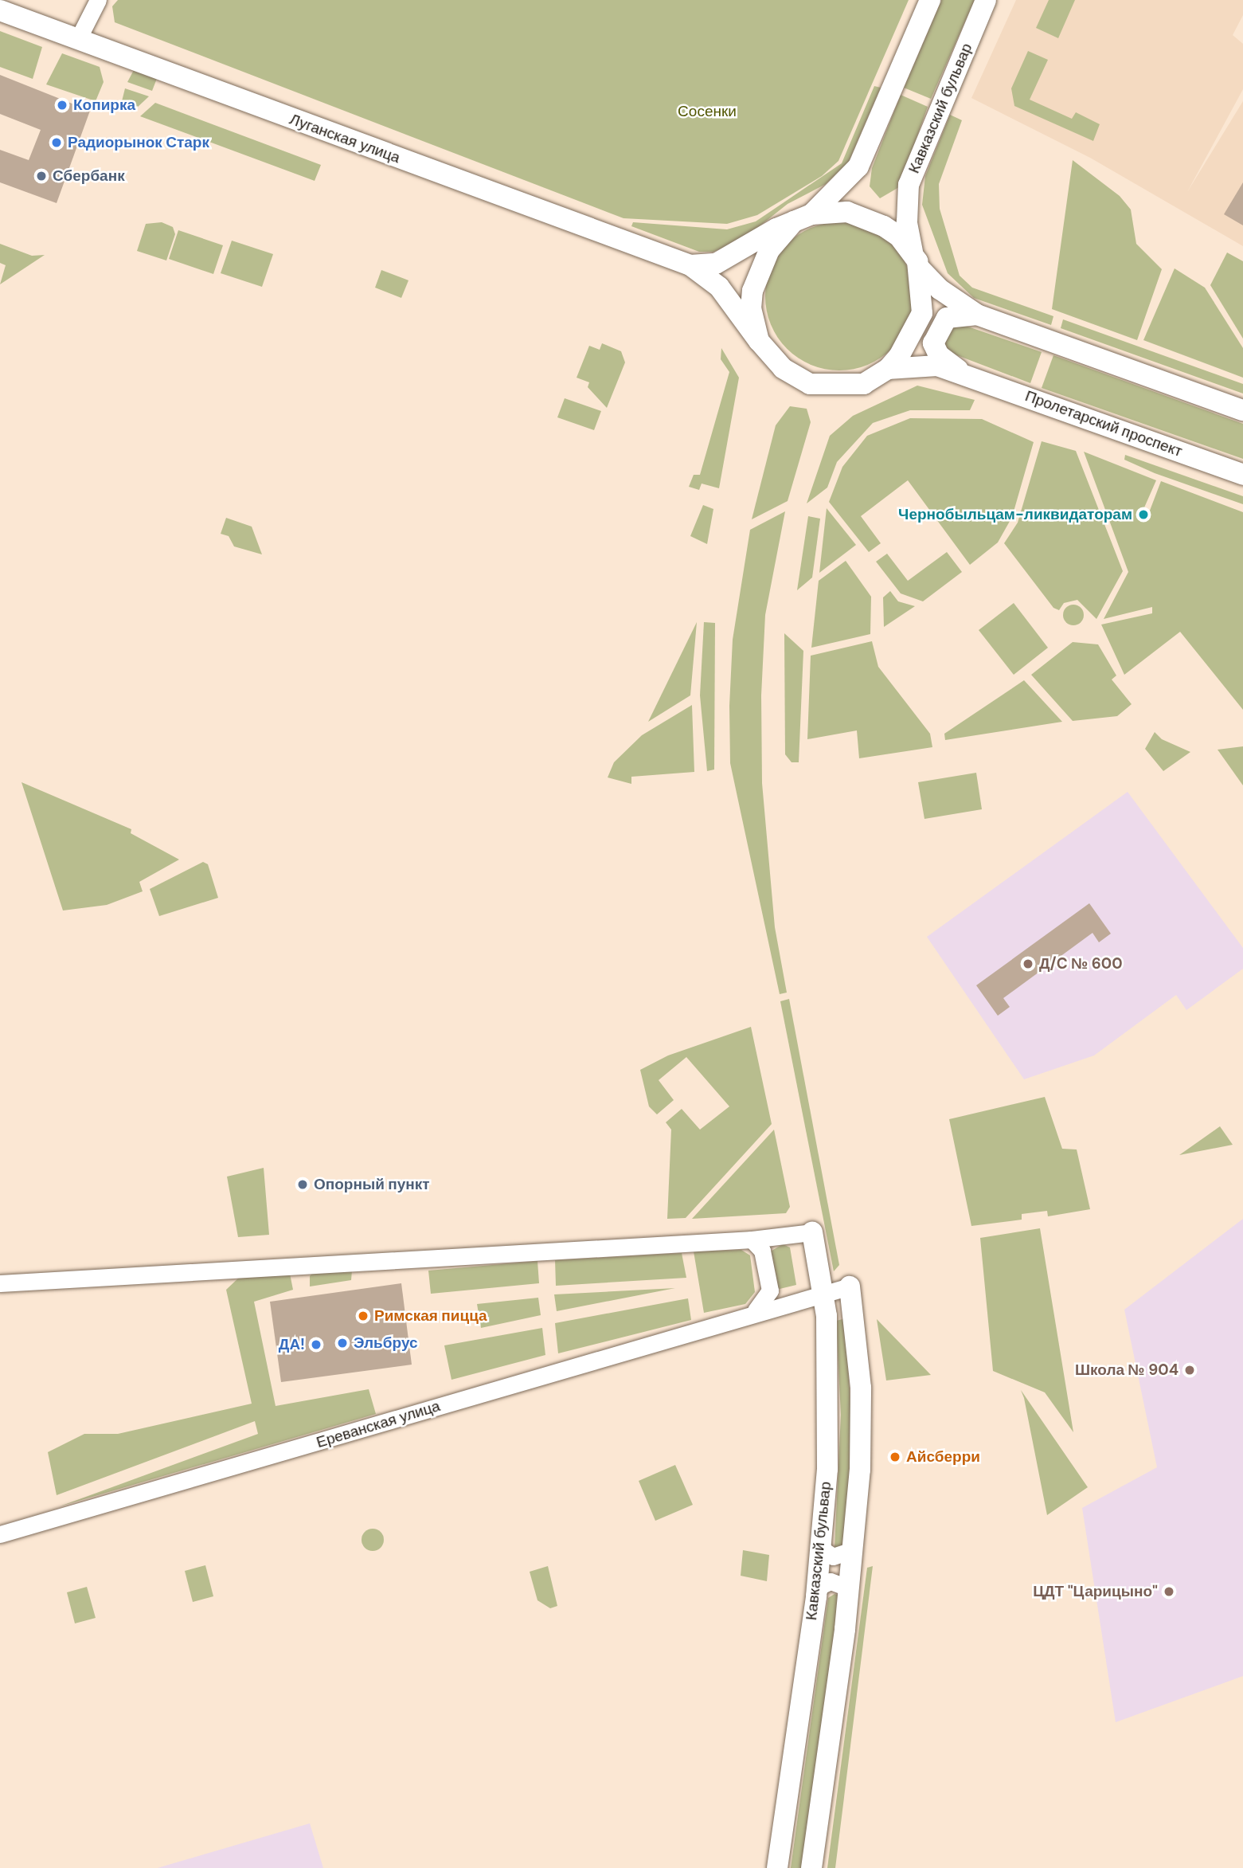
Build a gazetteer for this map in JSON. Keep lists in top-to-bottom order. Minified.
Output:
{"streets":{"main road":["Кавказский бульвар","Луганская улица","Пролетарский проспект"],"street":["Ереванская улица"]},"crossings":[["Кавказский бульвар","Луганская улица"],["Кавказский бульвар","Пролетарский проспект"],["Кавказский бульвар","Ереванская улица"],["Луганская улица","Пролетарский проспект"]],"parks":["Сосенки"],"places":["Копирка","Радиорынок Старк","Сбербанк","Чернобыльцам-ликвидаторам","Д/C № 600","Опорный пункт","Римская пицца","Эльбрус","ДА!","Школа № 904","Айсберри","ЦДТ \"Царицыно\""]}
